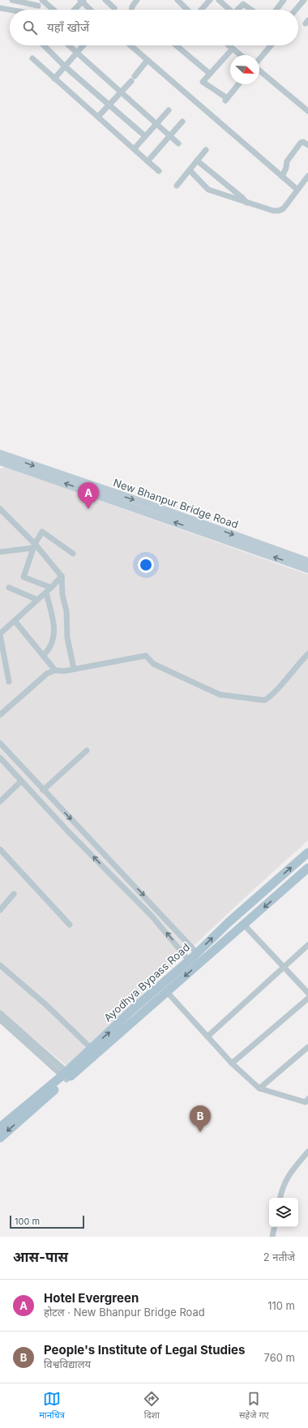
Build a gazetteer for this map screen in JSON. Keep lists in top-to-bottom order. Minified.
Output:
{"streets":{"main road":["Ayodhya Bypass Road"],"street":["New Bhanpur Bridge Road"]},"scale_bar":"100 m","north":"bottom right","page":{"search":"यहाँ खोजें","pins":["A","B"],"scale":"100 m","heading":["आस-पास","2 नतीजे"],"list":[{"mark":"A","name":"Hotel Evergreen","note":"होटल · New Bhanpur Bridge Road","value":"110 m"},{"mark":"B","name":"People's Institute of Legal Studies","note":"विश्वविद्यालय","value":"760 m"}],"nav":["मानचित्र","दिशा","सहेजे गए"]}}
